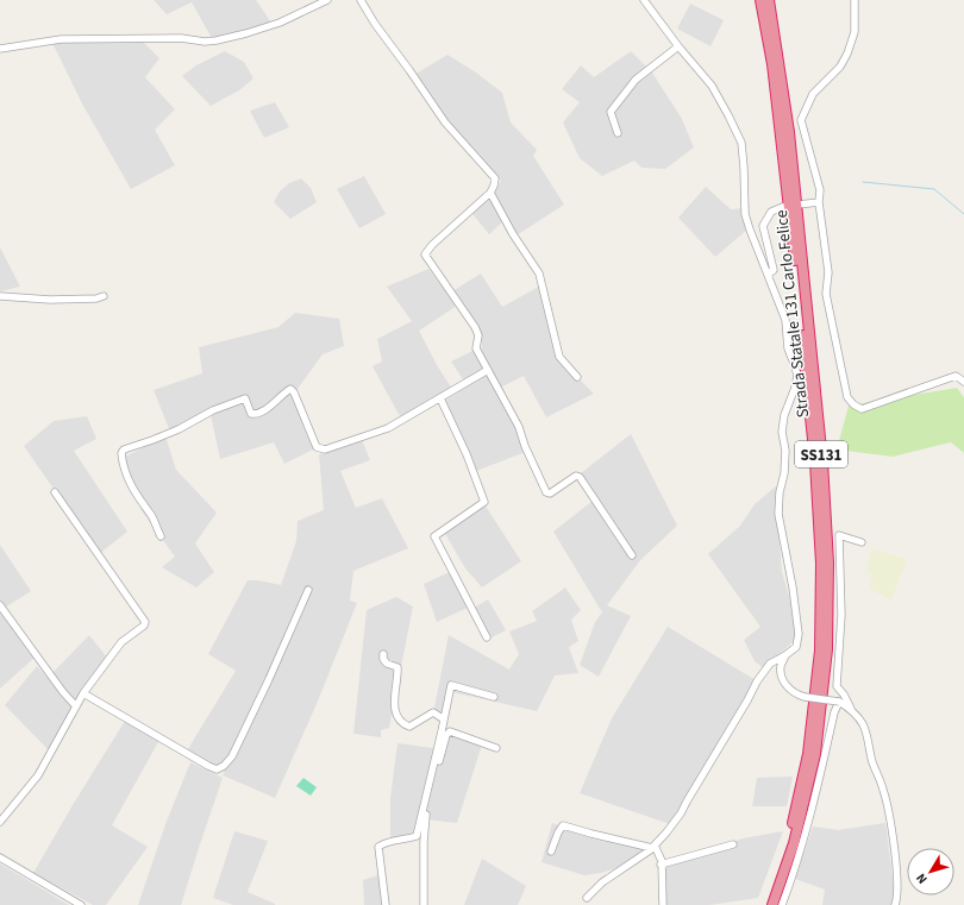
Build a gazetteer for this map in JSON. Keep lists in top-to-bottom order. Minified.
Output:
{"streets":{"highway":["Strada Statale 131 Carlo Felice","SS131"]},"north":"bottom left"}
